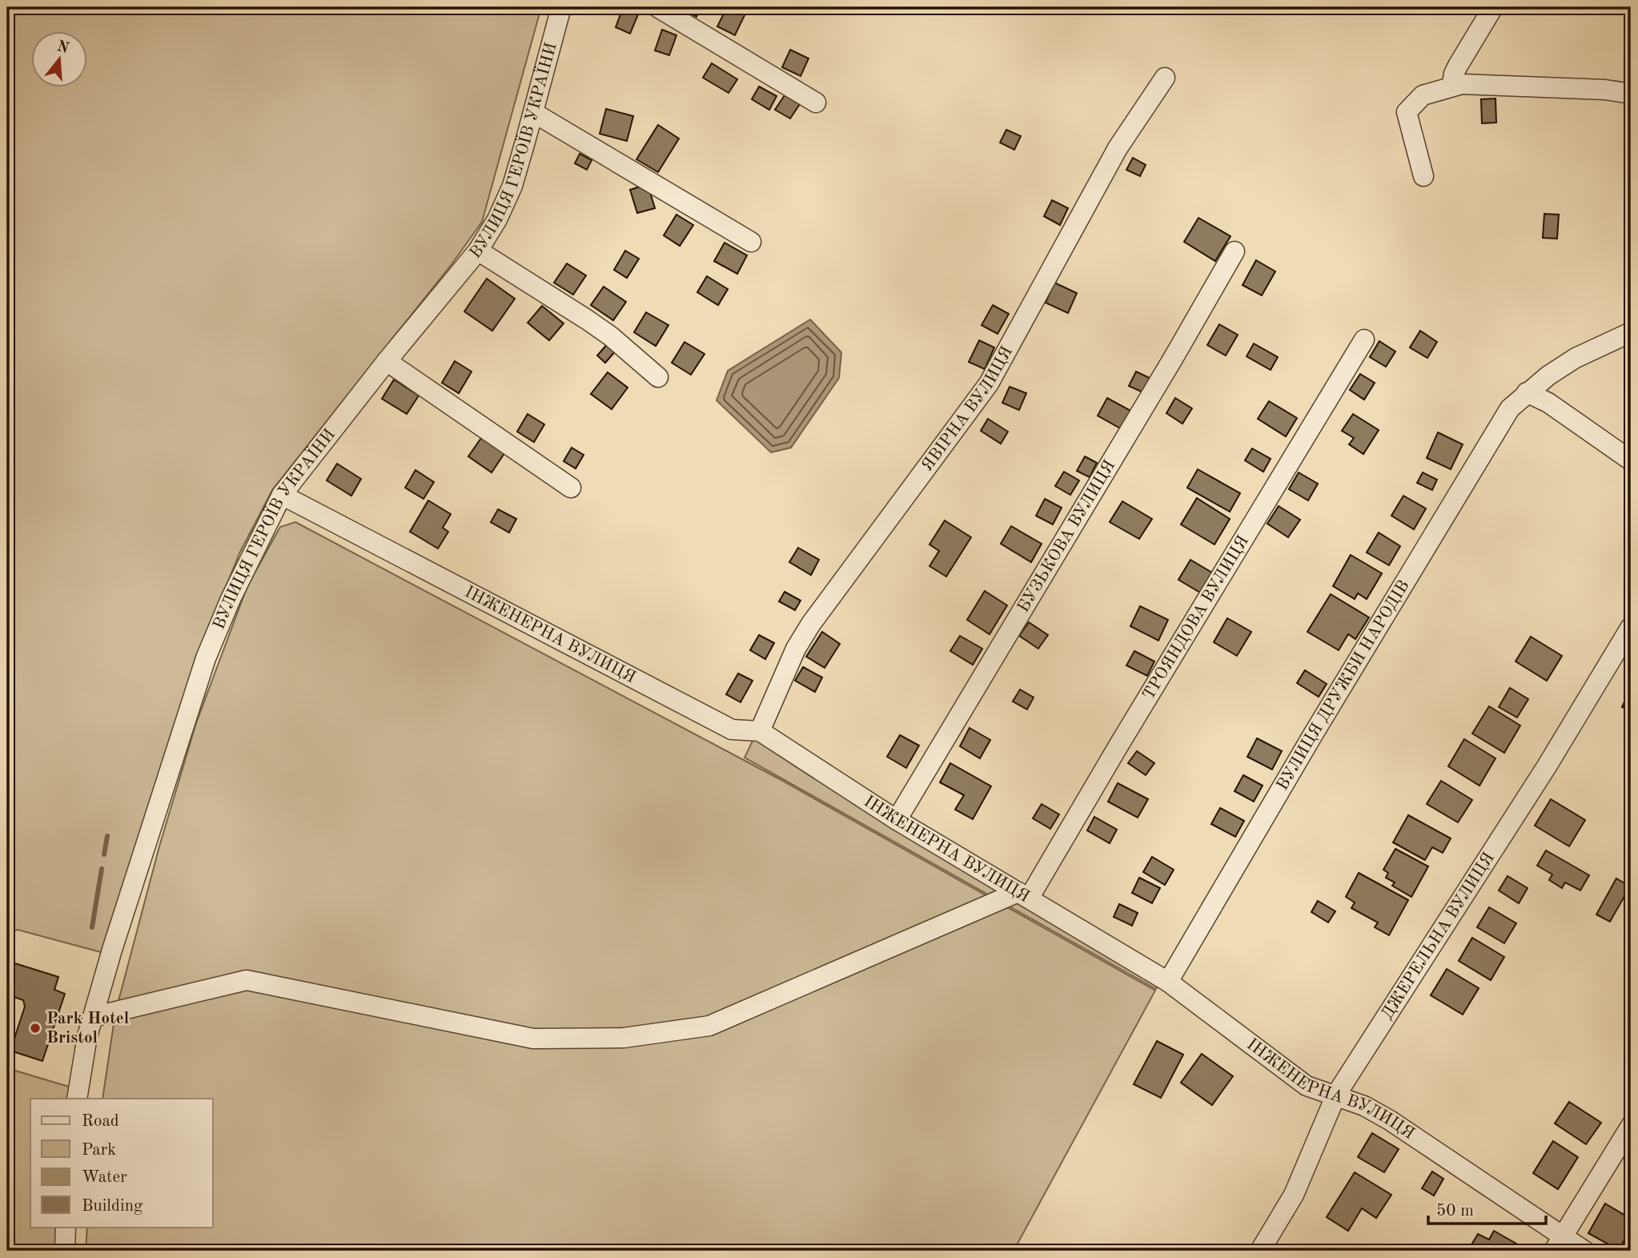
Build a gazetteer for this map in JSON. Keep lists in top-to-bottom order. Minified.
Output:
{"streets":{"street":["ВУЛИЦЯ ГЕРОЇВ УКРАЇНИ","ЯВІРНА ВУЛИЦЯ","БУЗЬКОВА ВУЛИЦЯ","ТРОЯНДОВА ВУЛИЦЯ","ІНЖЕНЕРНА ВУЛИЦЯ","ВУЛИЦЯ ДРУЖБИ НАРОДІВ","ДЖЕРЕЛЬНА ВУЛИЦЯ"]},"crossings":[["ВУЛИЦЯ ГЕРОЇВ УКРАЇНИ","ІНЖЕНЕРНА ВУЛИЦЯ"],["ЯВІРНА ВУЛИЦЯ","ІНЖЕНЕРНА ВУЛИЦЯ"],["БУЗЬКОВА ВУЛИЦЯ","ІНЖЕНЕРНА ВУЛИЦЯ"],["ТРОЯНДОВА ВУЛИЦЯ","ІНЖЕНЕРНА ВУЛИЦЯ"],["ІНЖЕНЕРНА ВУЛИЦЯ","ВУЛИЦЯ ДРУЖБИ НАРОДІВ"],["ІНЖЕНЕРНА ВУЛИЦЯ","ДЖЕРЕЛЬНА ВУЛИЦЯ"]],"places":["Park Hotel Bristol"],"legend":["Road","Park","Water","Building"],"scale_bar":"50 m","north":"top"}
